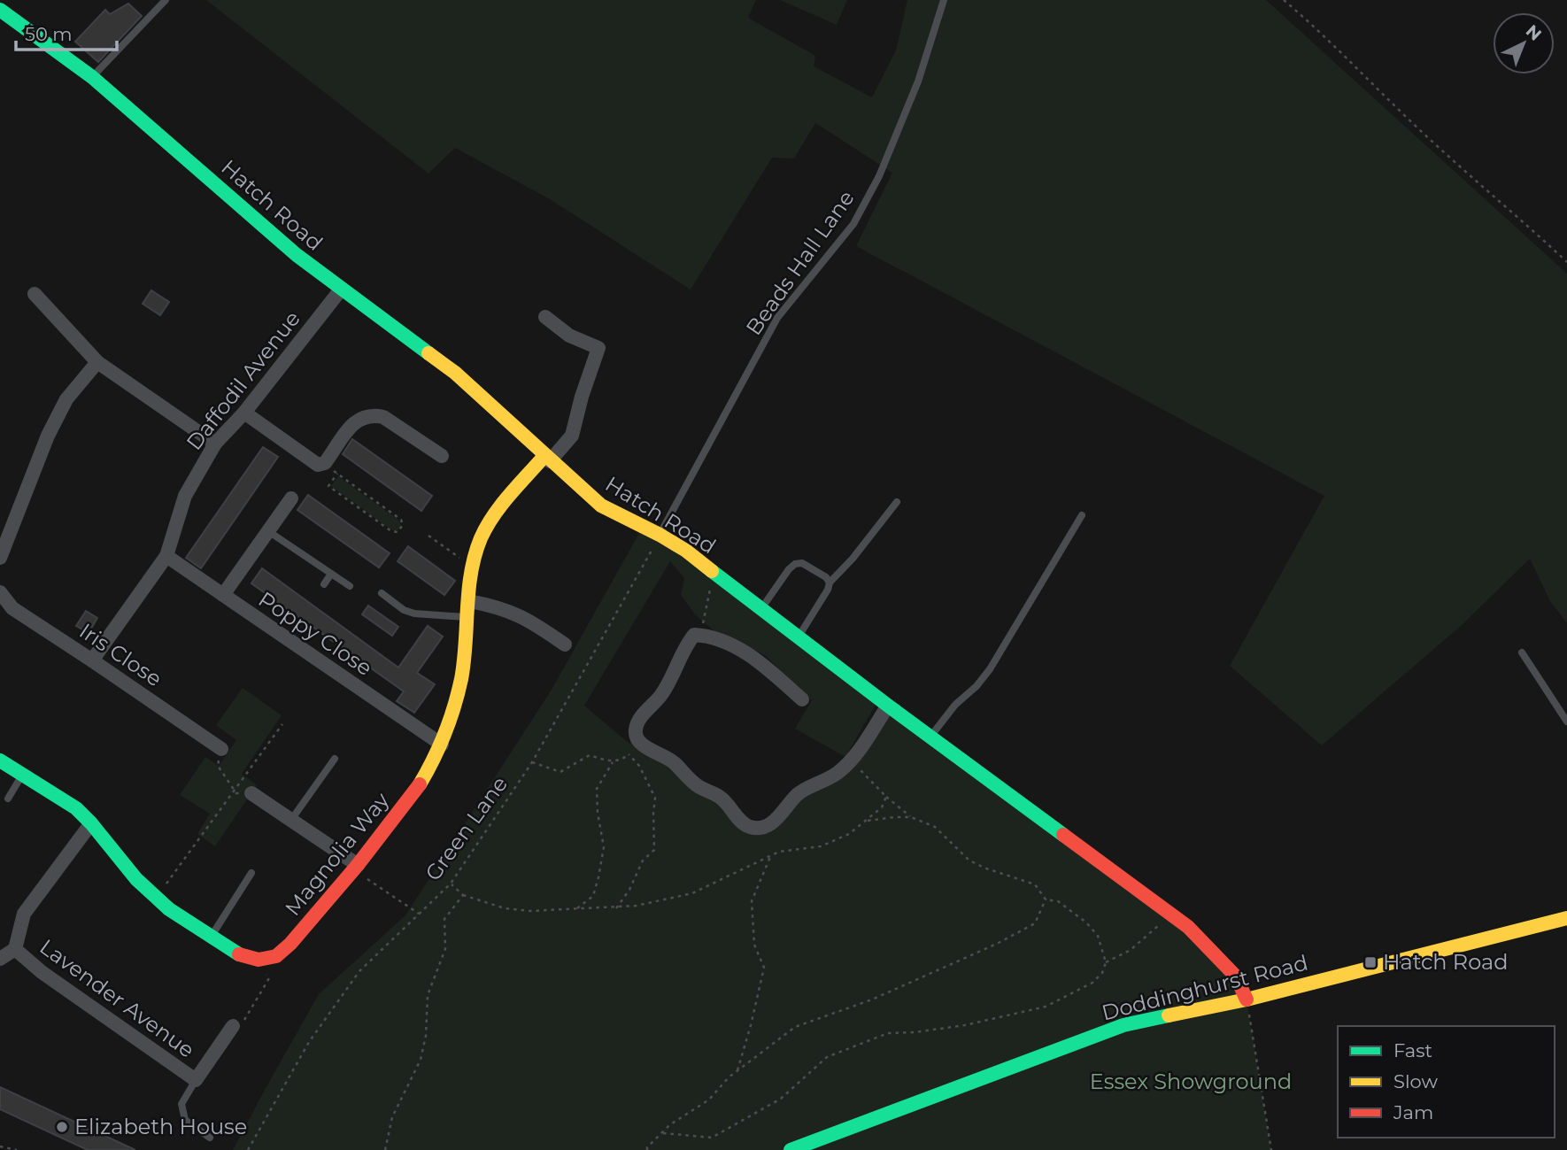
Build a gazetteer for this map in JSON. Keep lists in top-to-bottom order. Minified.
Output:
{"streets":{"street":["Hatch Road","Daffodil Avenue","Poppy Close","Iris Close","Magnolia Way","Doddinghurst Road","Lavender Avenue"],"lane":["Beads Hall Lane"],"path":["Green Lane"]},"crossings":[["Hatch Road","Beads Hall Lane"],["Hatch Road","Daffodil Avenue"],["Hatch Road","Green Lane"],["Hatch Road","Magnolia Way"],["Hatch Road","Doddinghurst Road"],["Beads Hall Lane","Green Lane"],["Daffodil Avenue","Poppy Close"],["Daffodil Avenue","Iris Close"],["Poppy Close","Magnolia Way"]],"parks":["Essex Showground"],"places":{"transit":["Hatch Road"],"other":["Elizabeth House"]},"legend":["Fast","Slow","Jam"],"scale_bar":"50 m","north":"top right"}
